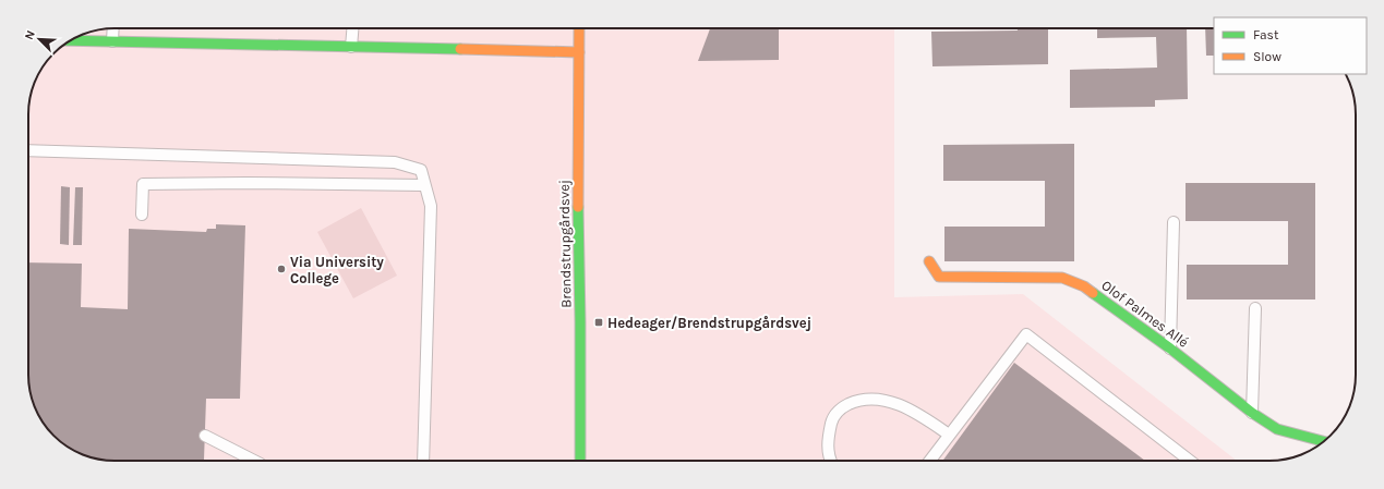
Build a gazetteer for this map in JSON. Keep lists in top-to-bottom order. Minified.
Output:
{"streets":{"street":["Brendstrupgårdsvej","Olof Palmes Allé"]},"places":{"other":["Via University College"],"transit":["Hedeager/Brendstrupgårdsvej"]},"legend":["Fast","Slow"],"north":"top left"}
